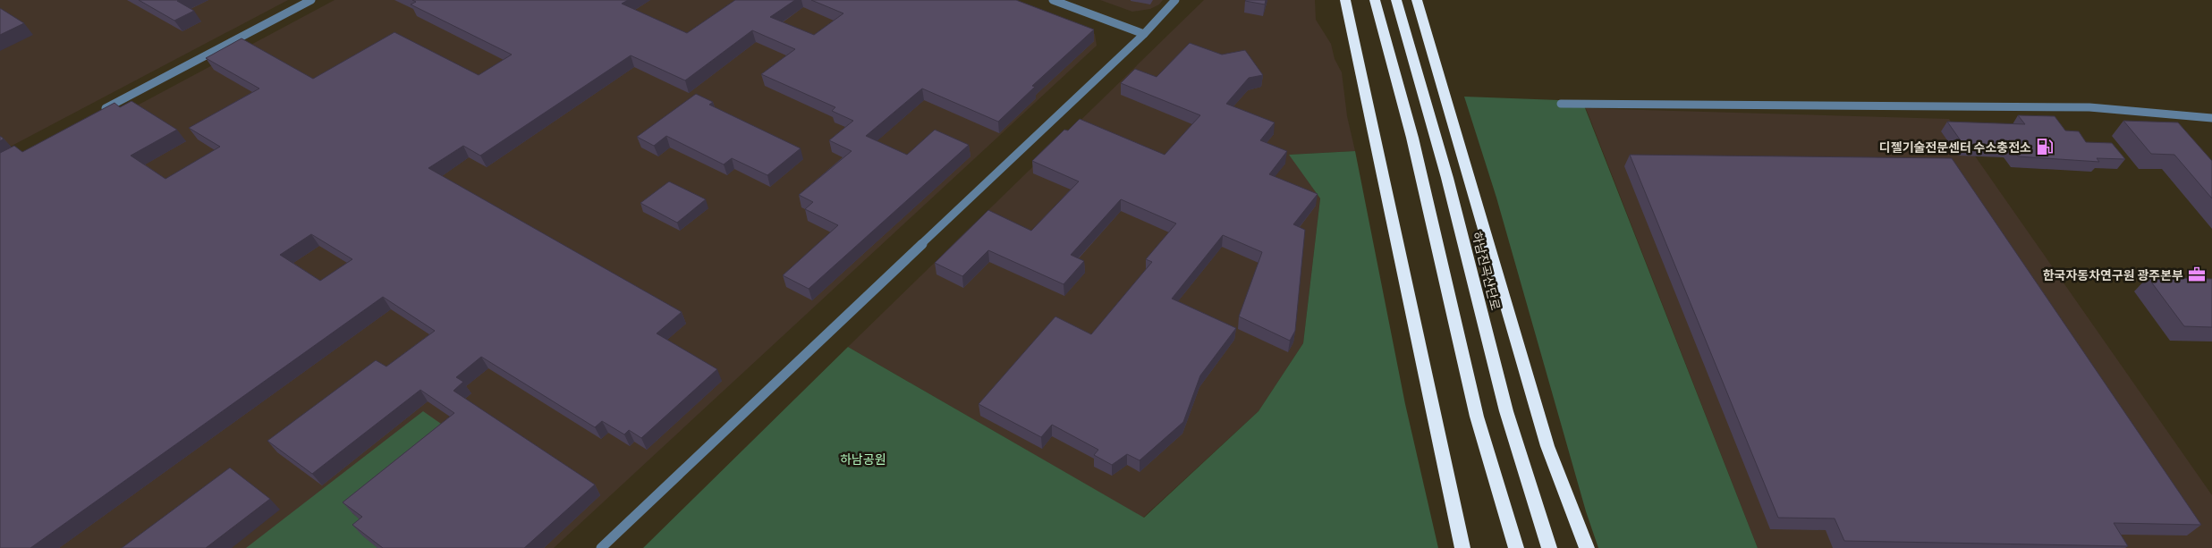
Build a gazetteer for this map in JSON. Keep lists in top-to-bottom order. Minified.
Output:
{"streets":{"highway":["하남진곡산단로"]},"parks":["하남공원"],"places":{"fuel station":["디젤기술전문센터 수소충전소"],"office":["한국자동차연구원 광주본부"]}}
